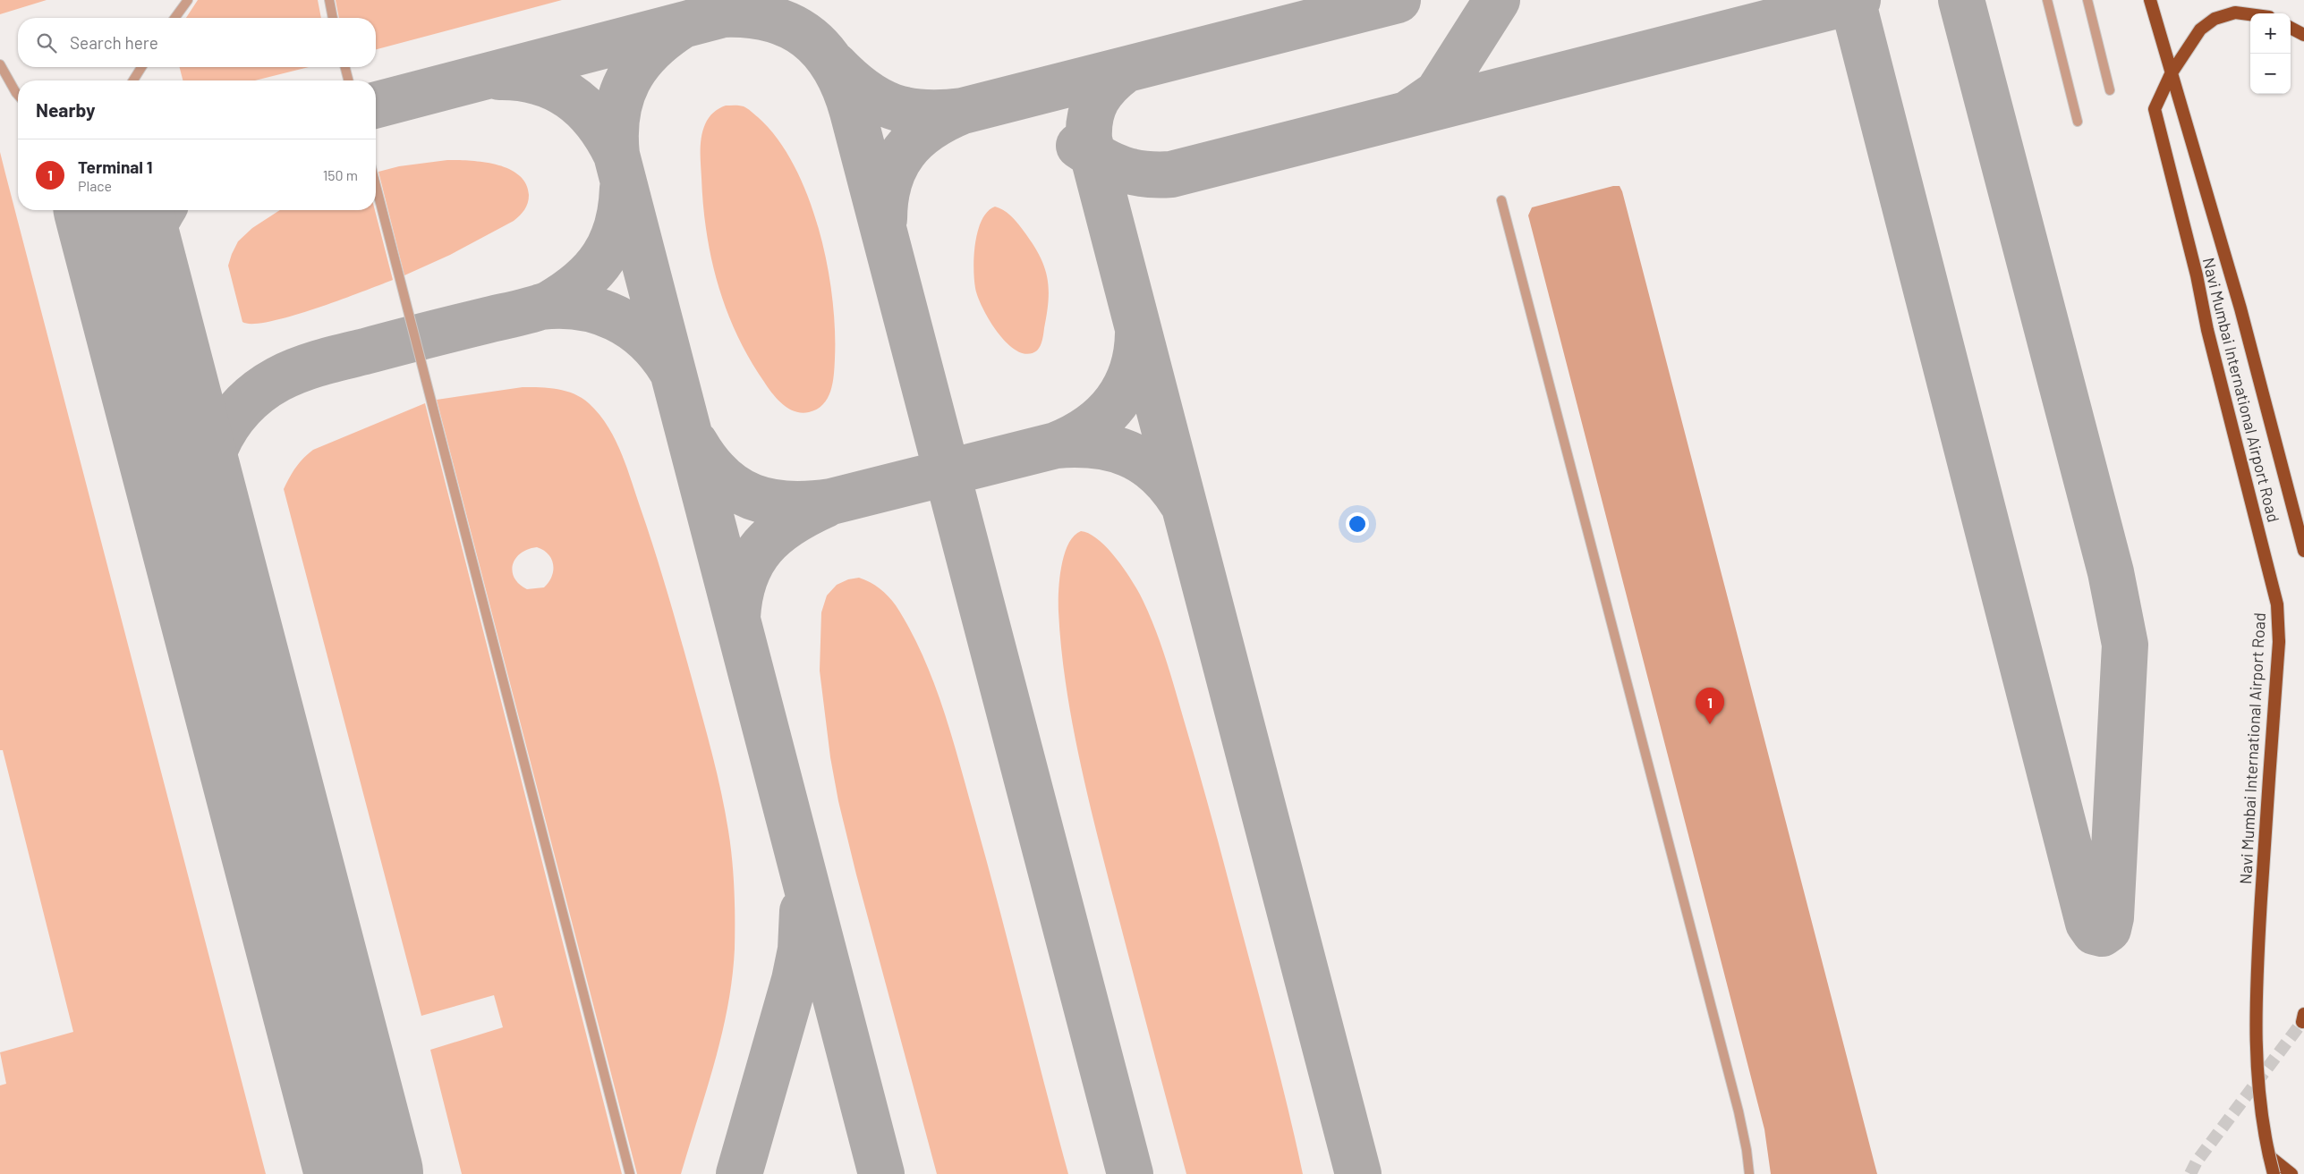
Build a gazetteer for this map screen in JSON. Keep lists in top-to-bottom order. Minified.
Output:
{"streets":{"highway":["Navi Mumbai International Airport Road"]},"page":{"map_buttons":["+","−"],"search":"Search here","heading":"Nearby","list":[{"mark":"1","name":"Terminal 1","note":"Place","value":"150 m"}],"pins":"1"}}
